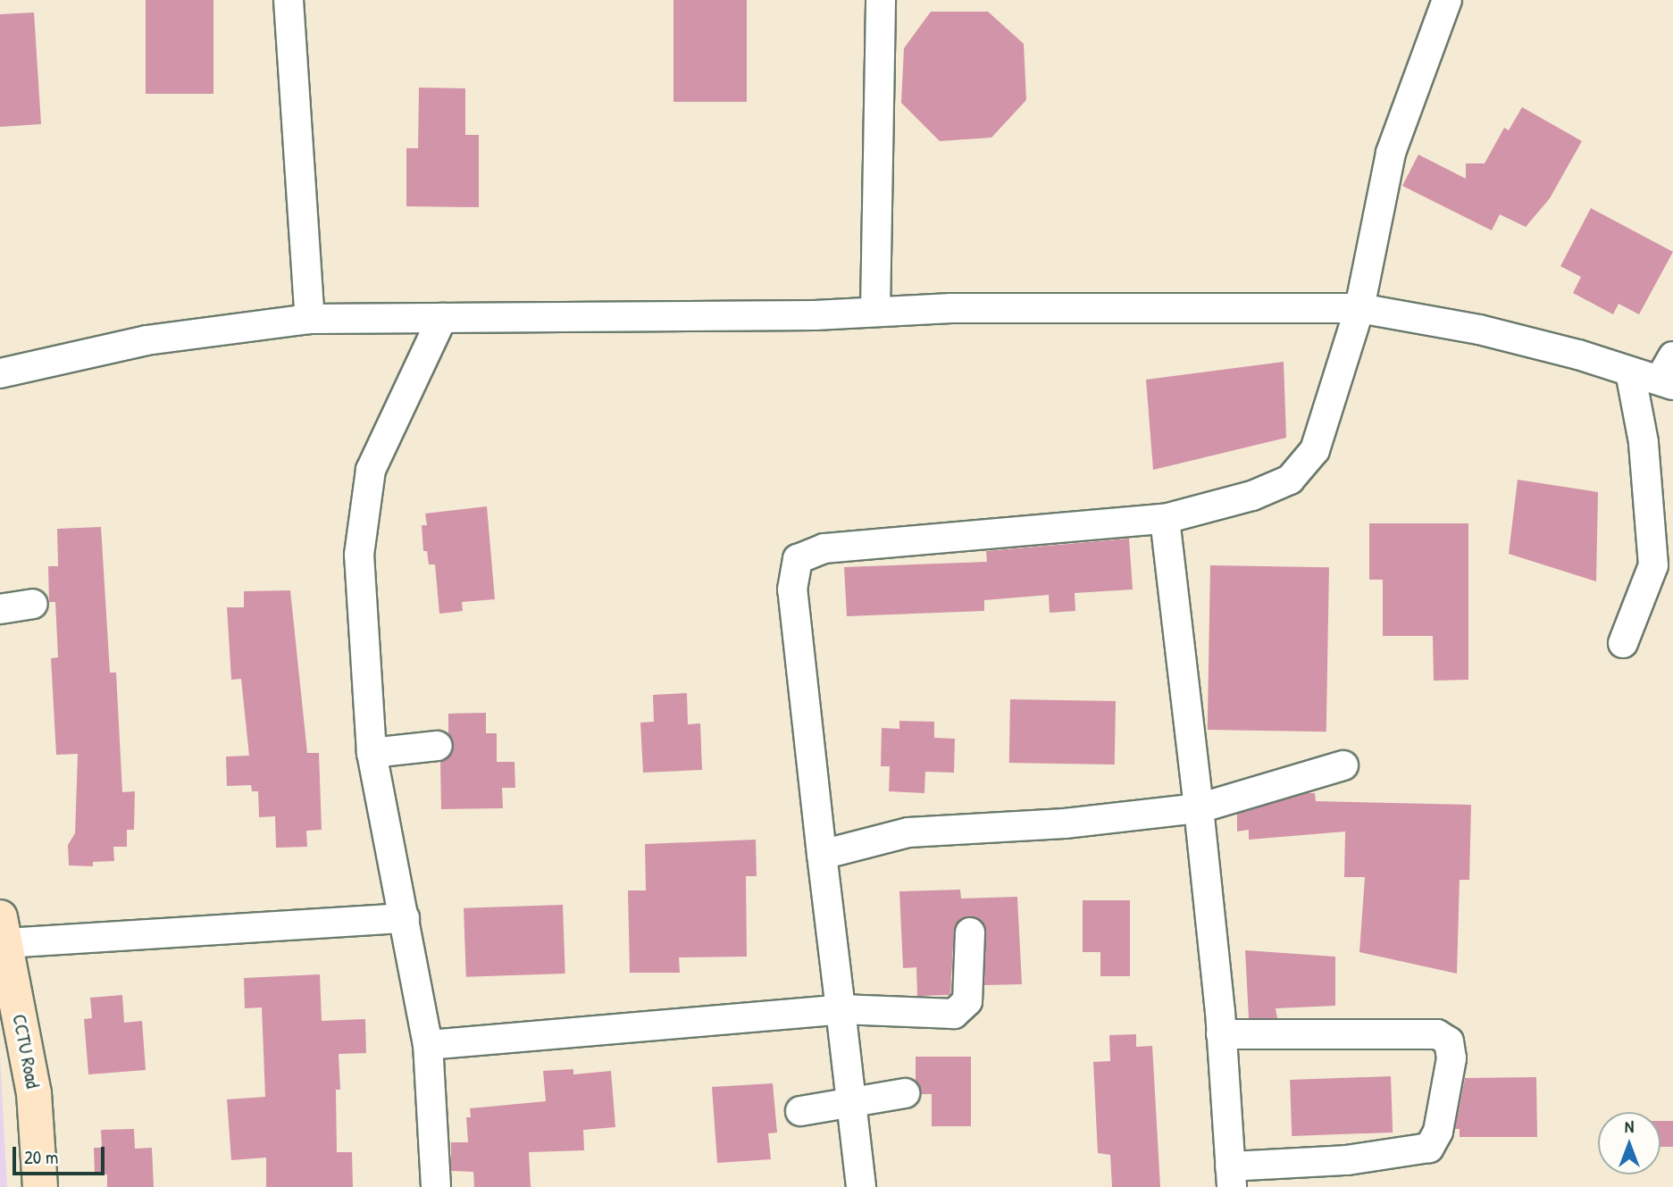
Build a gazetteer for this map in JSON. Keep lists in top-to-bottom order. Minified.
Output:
{"streets":{"street":["CCTU Road"]},"scale_bar":"20 m","north":"top"}
